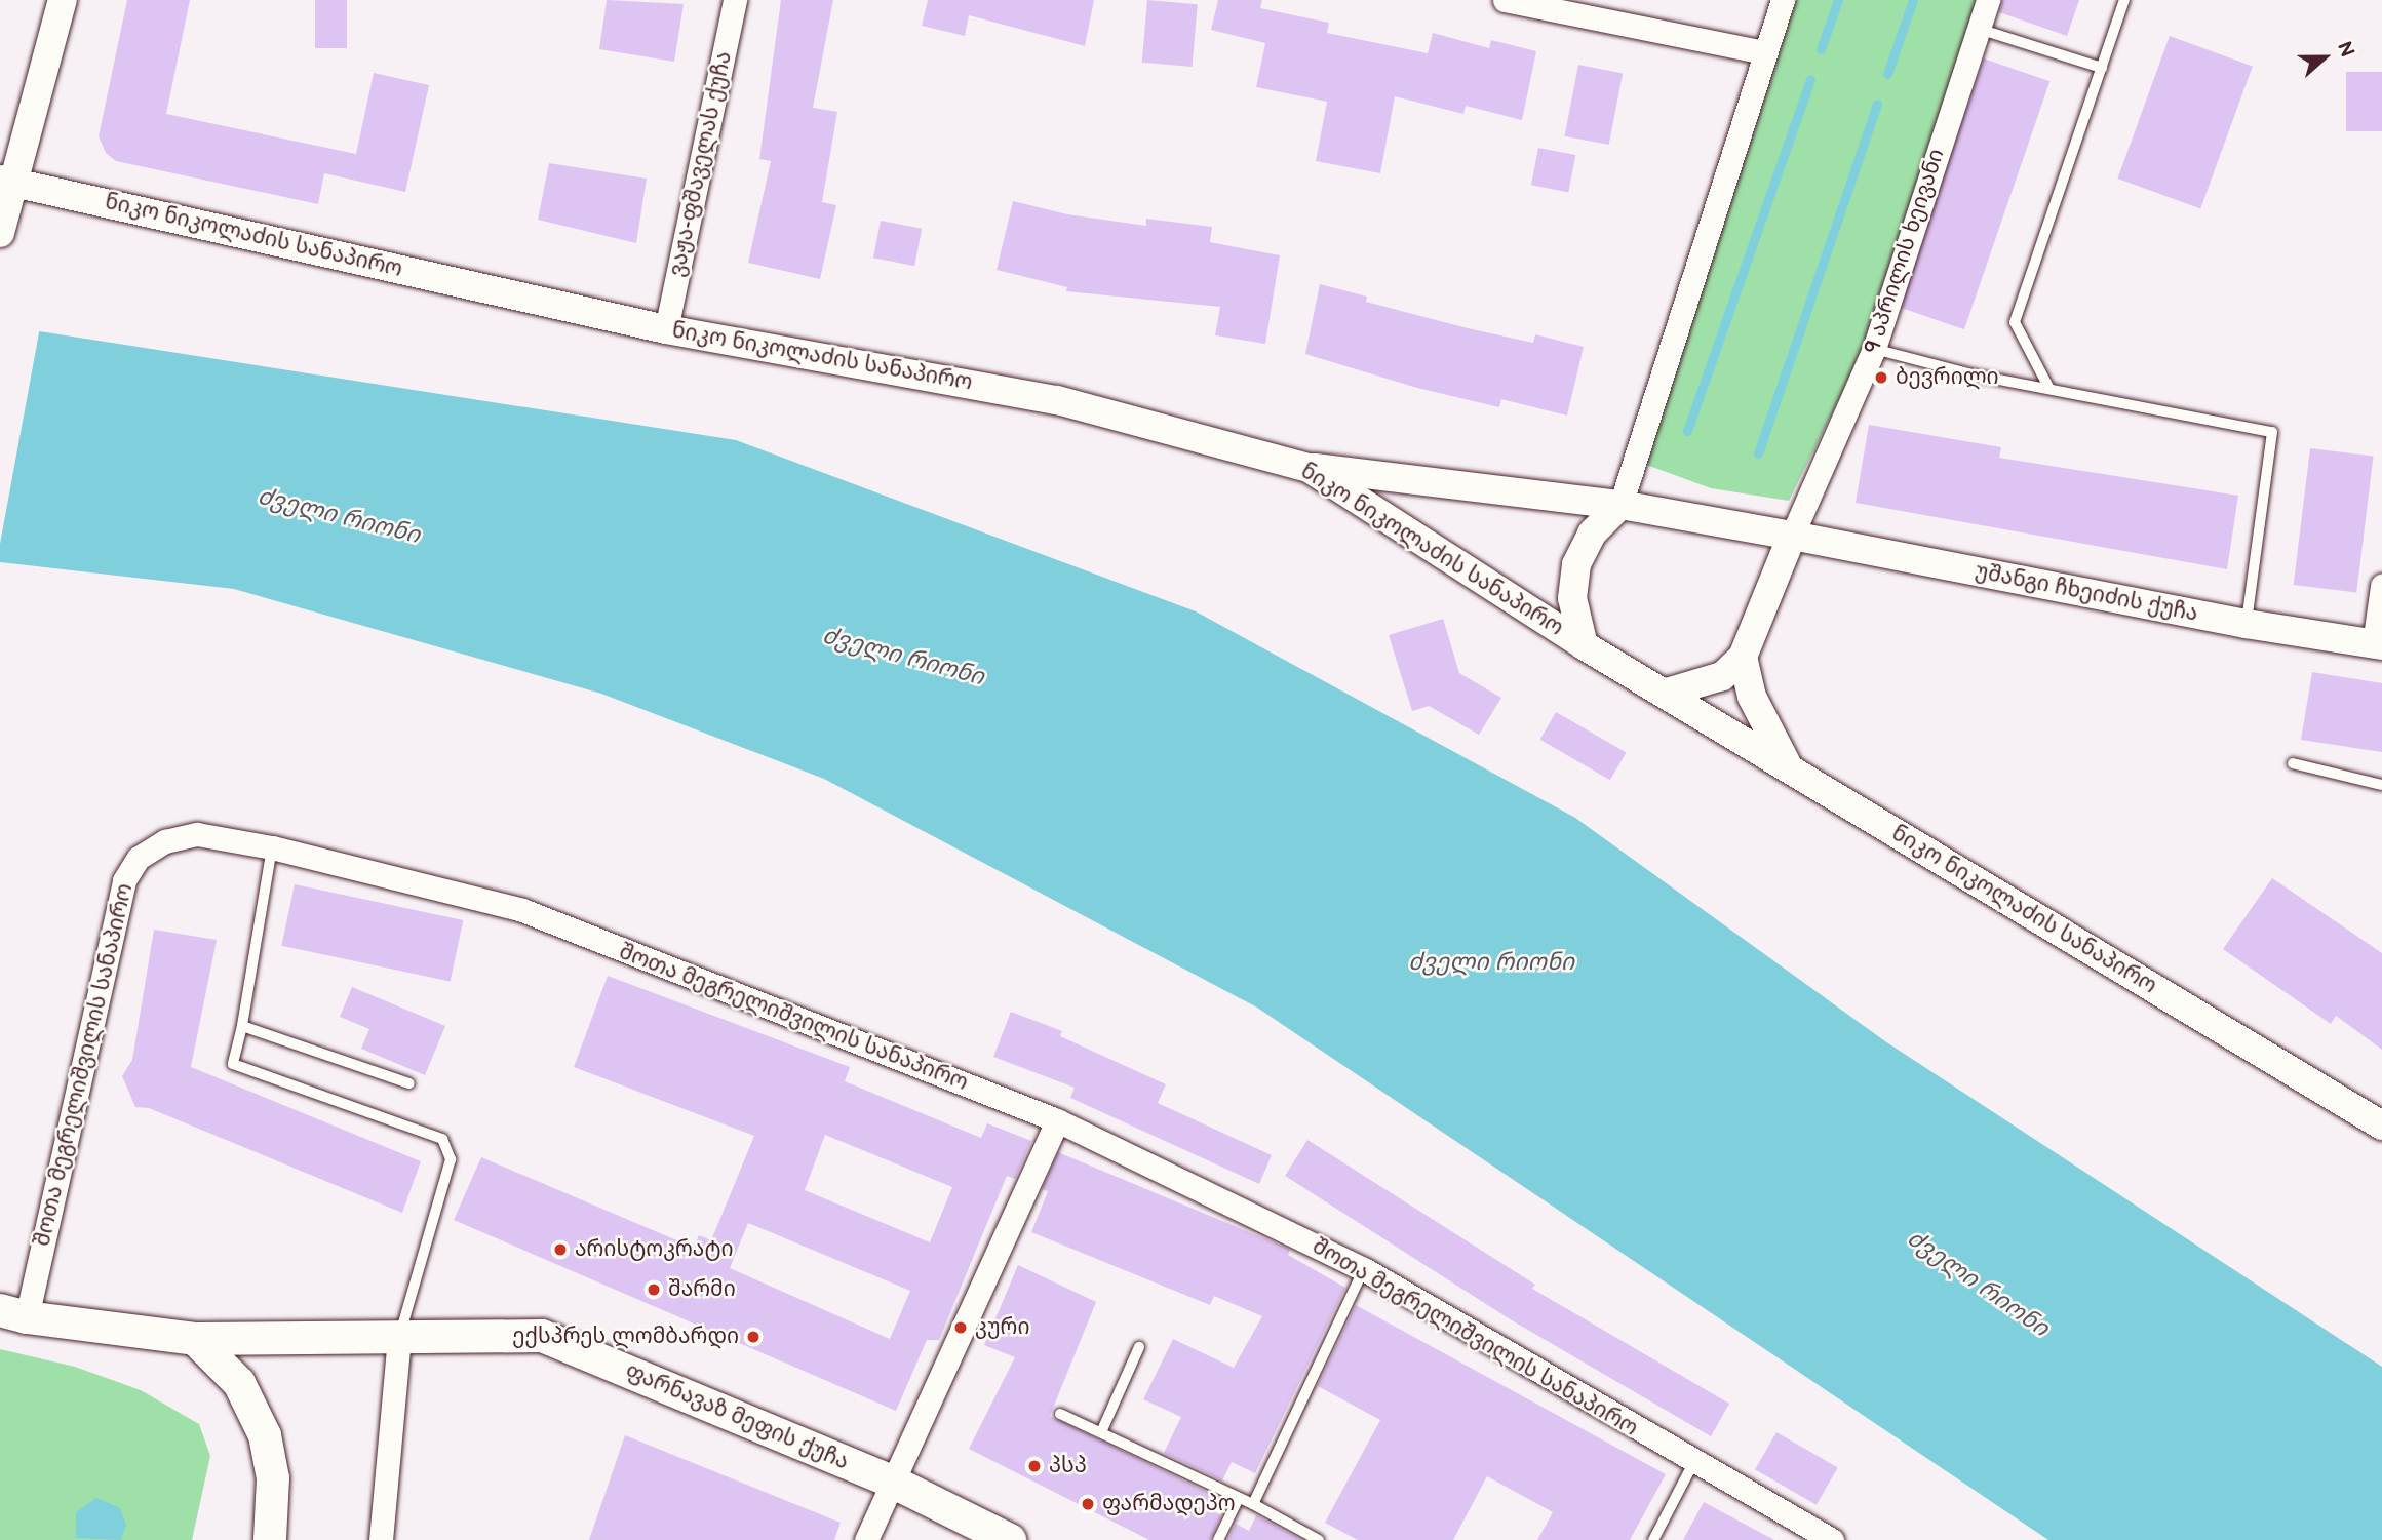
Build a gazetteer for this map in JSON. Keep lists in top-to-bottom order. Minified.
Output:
{"streets":{"main road":["ფარნავაზ მეფის ქუჩა"],"street":["ვაჟა-ფშაველას ქუჩა","ნიკო ნიკოლაძის სანაპირო","9 აპრილის ხეივანი","უშანგი ჩხეიძის ქუჩა","შოთა მეგრელიშვილის სანაპირო"]},"crossings":[["ვაჟა-ფშაველას ქუჩა","ნიკო ნიკოლაძის სანაპირო"],["ნიკო ნიკოლაძის სანაპირო","9 აპრილის ხეივანი"],["ნიკო ნიკოლაძის სანაპირო","უშანგი ჩხეიძის ქუჩა"],["9 აპრილის ხეივანი","უშანგი ჩხეიძის ქუჩა"],["შოთა მეგრელიშვილის სანაპირო","ფარნავაზ მეფის ქუჩა"]],"water":["ძველი რიონი"],"places":["ბევრილი","არისტოკრატი","შარმი","კური","ექსპრეს ლომბარდი","პსპ","ფარმადეპო"],"north":"right"}
